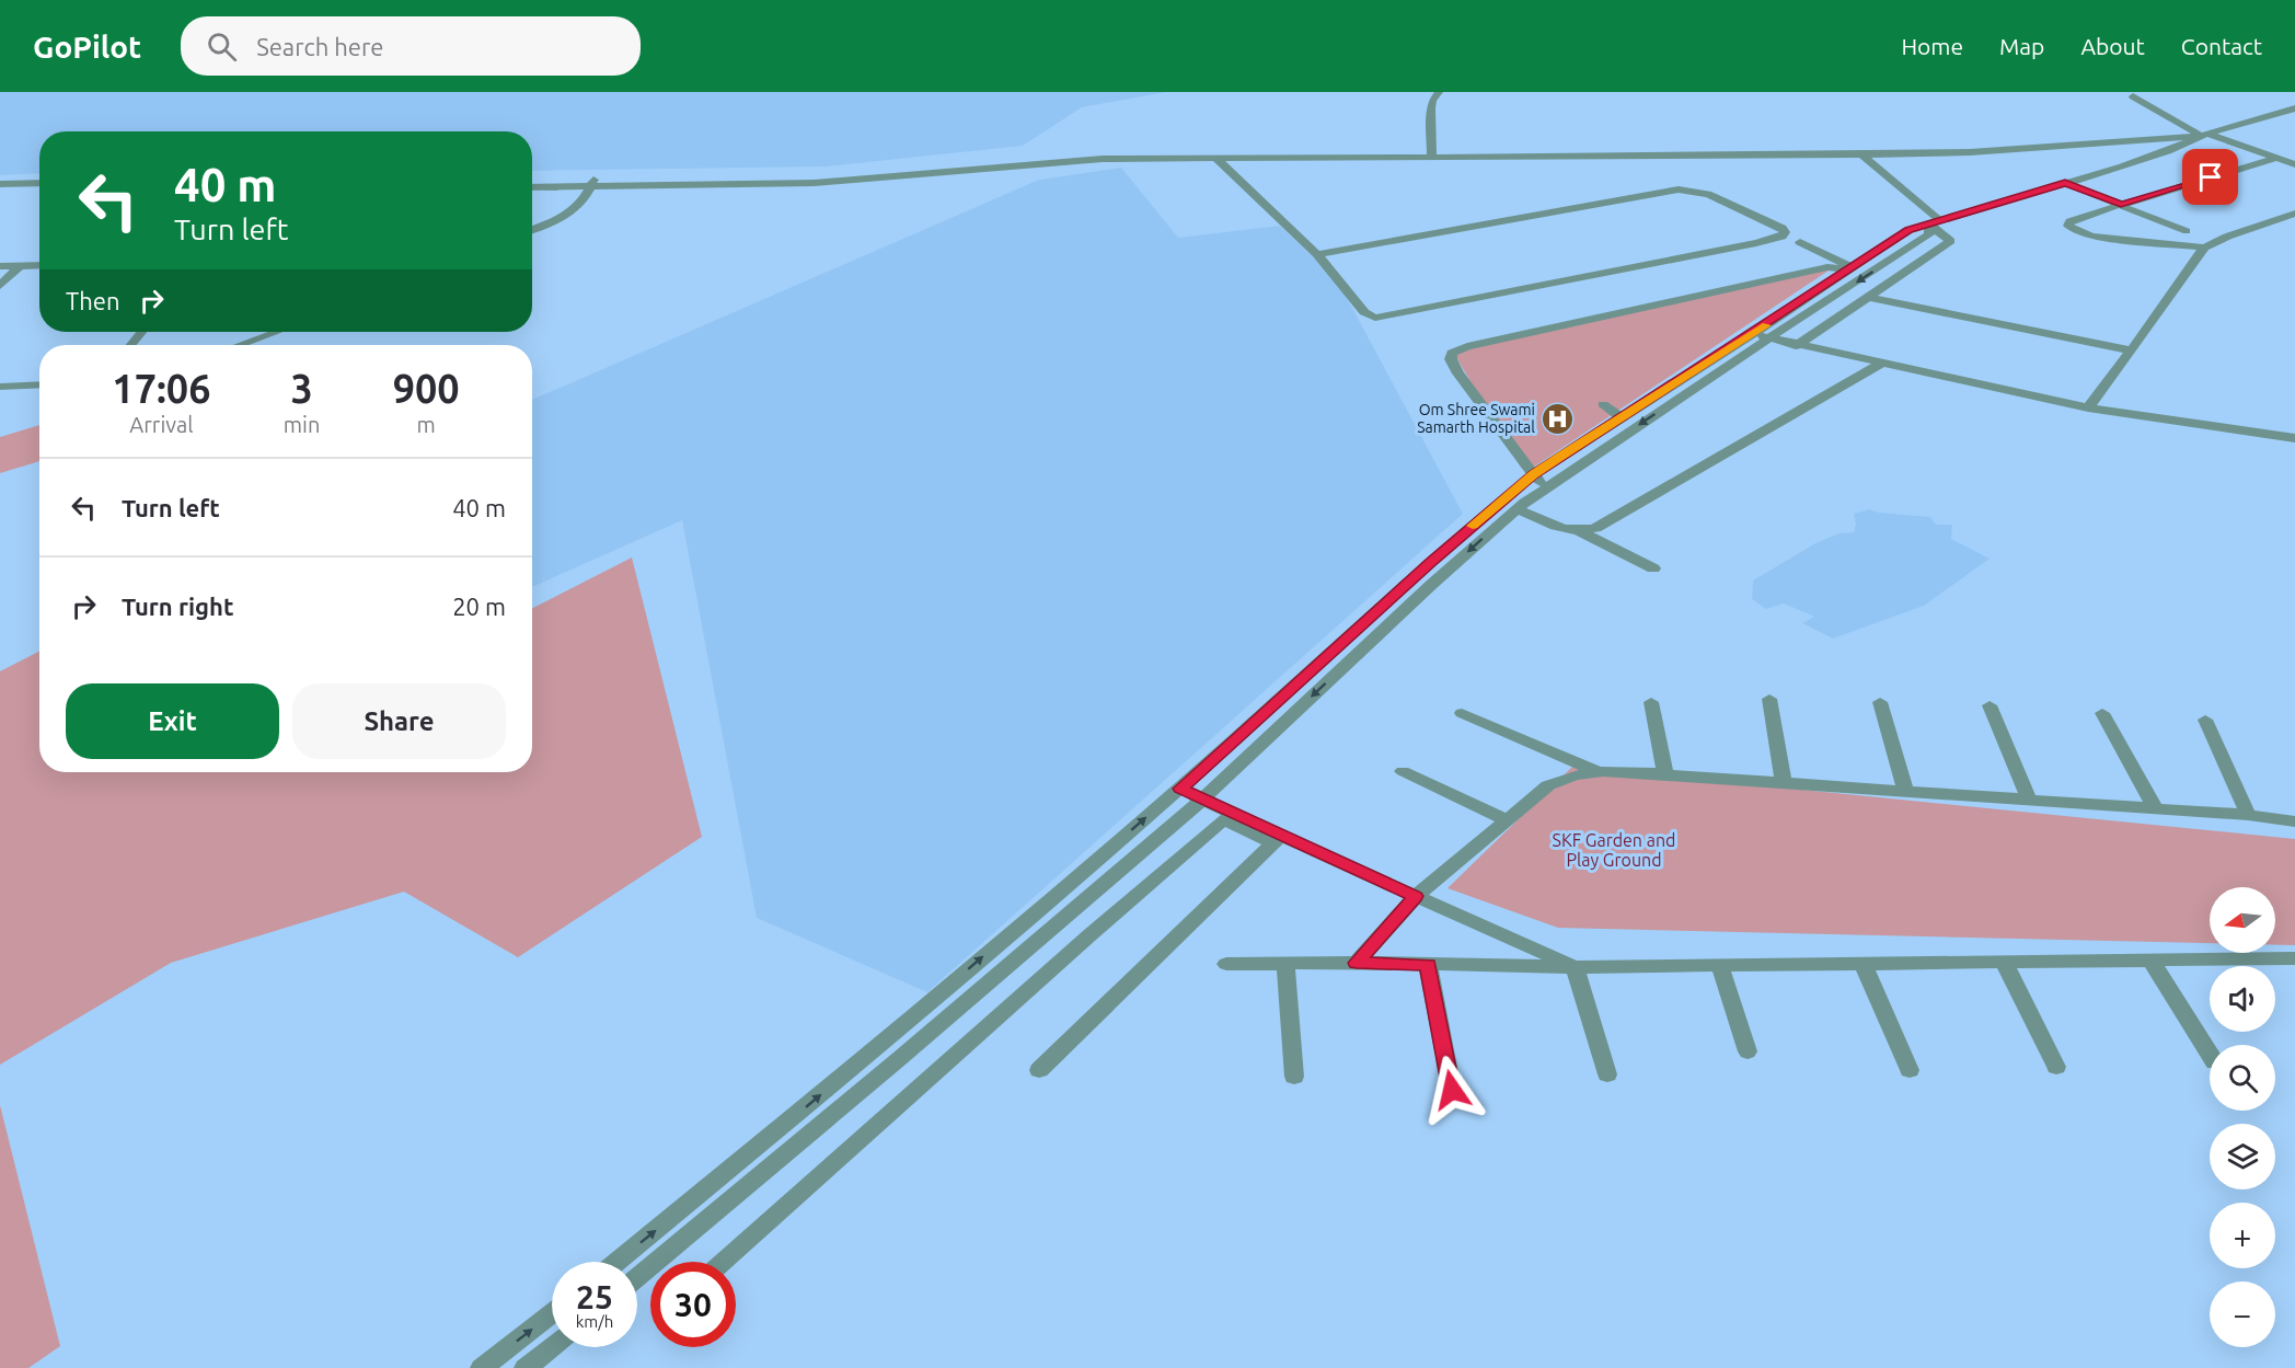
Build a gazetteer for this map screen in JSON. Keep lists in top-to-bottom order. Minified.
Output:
{"parks":["SKF Garden and Play Ground"],"places":{"hospital":["Om Shree Swami Samarth Hospital"]},"north":"left","page":{"header":"GoPilot","search":"Search here","nav":["Home","Map","About","Contact"],"turn":["40 m","Turn left"],"then":"Then","eta":["17:06","Arrival","3","min","900","m"],"list":[{"name":"Turn left","value":"40 m"},{"name":"Turn right","value":"20 m"}],"buttons":["Exit","Share"],"map_buttons":["+","−"],"speed":"25 km/h","limit":"30"}}
